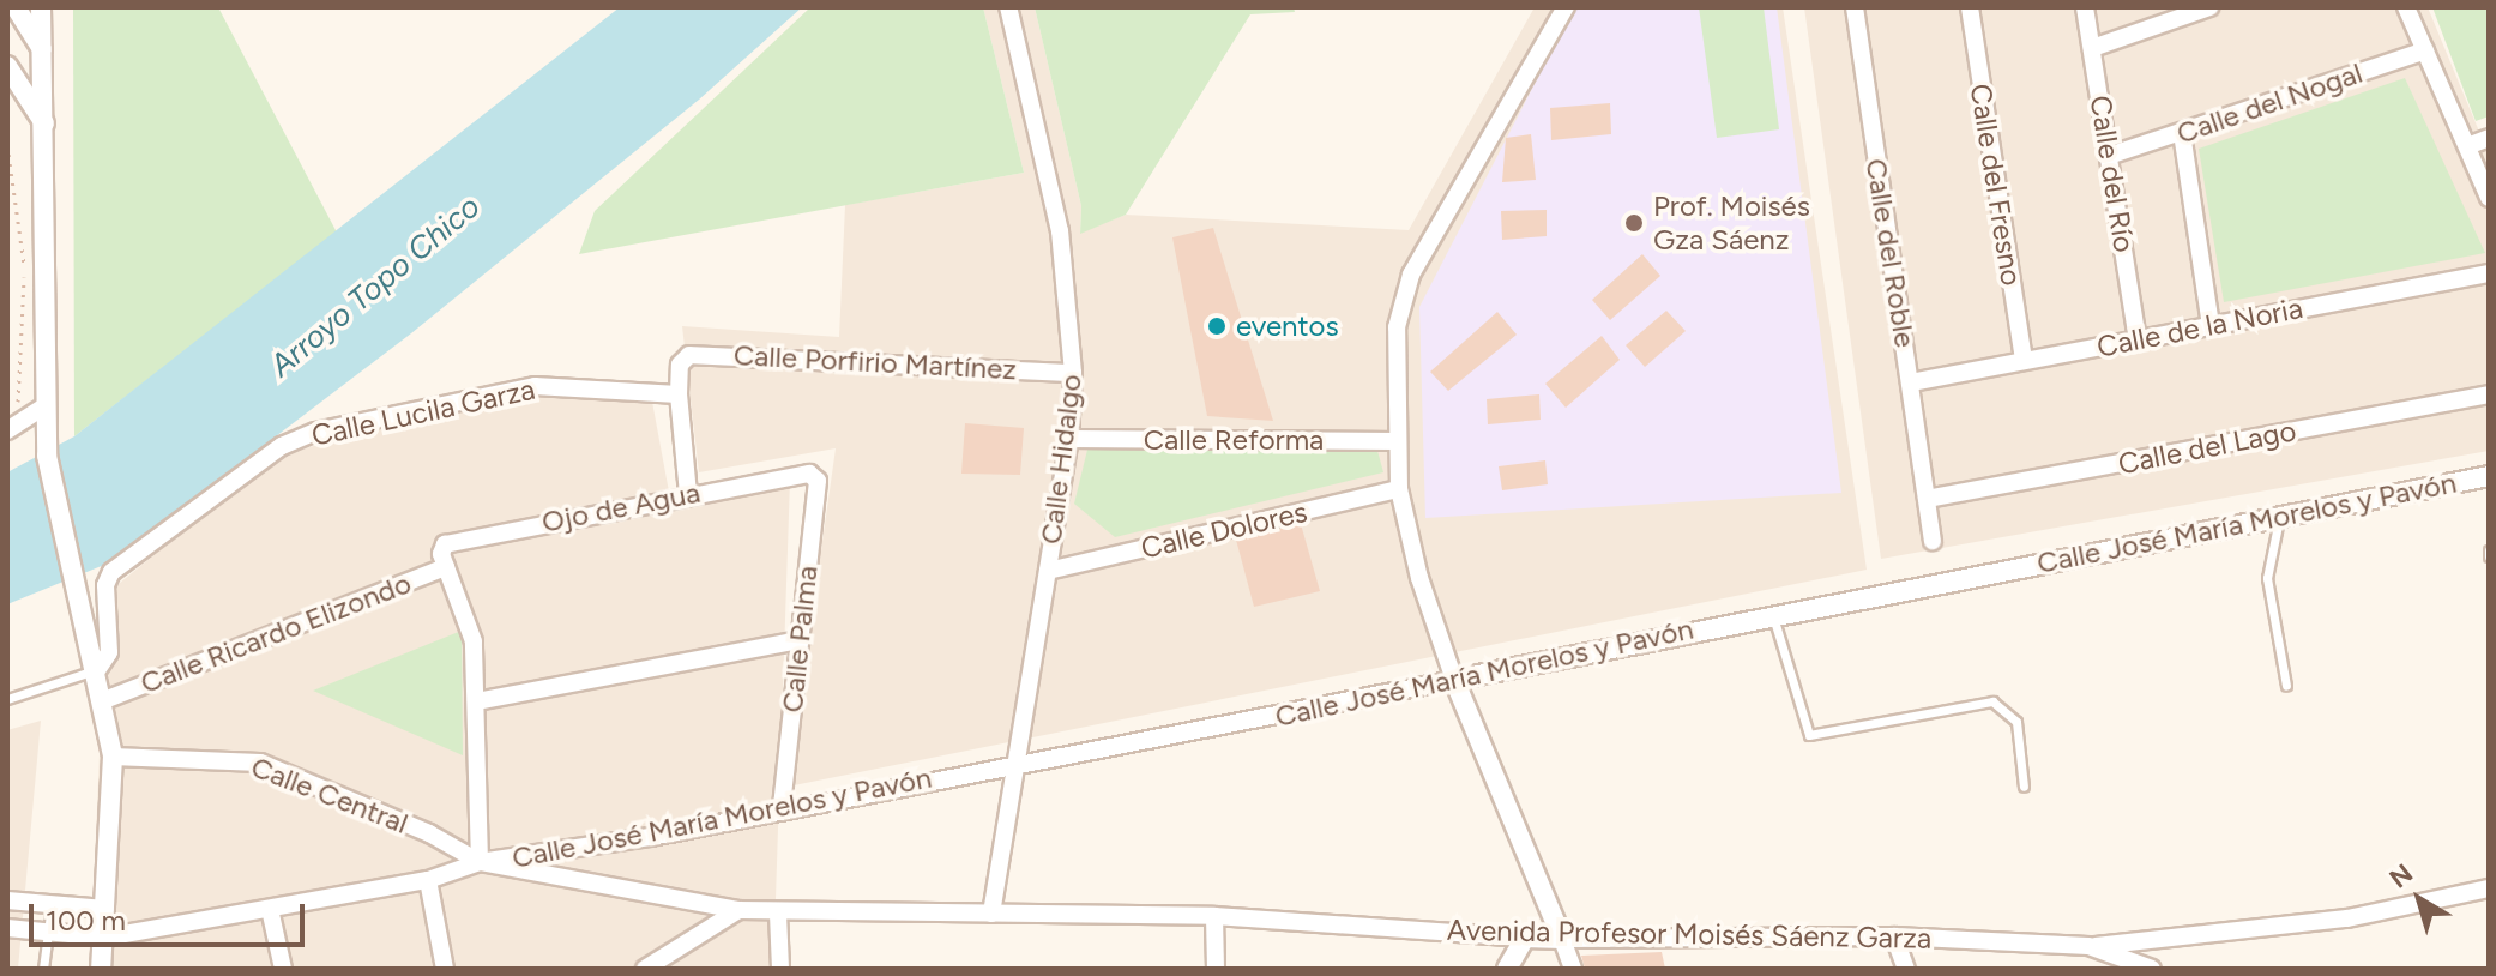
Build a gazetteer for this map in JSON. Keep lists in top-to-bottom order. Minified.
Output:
{"streets":{"street":["Calle del Nogal","Calle del Río","Calle del Fresno","Calle del Roble","Calle de la Noria","Calle Porfirio Martínez","Calle Lucila Garza","Calle Reforma","Calle del Lago","Calle Hidalgo","Ojo de Agua","Calle José María Morelos y Pavón","Calle Dolores","Calle Ricardo Elizondo","Calle Palma","Calle Central","Avenida Profesor Moisés Sáenz Garza"]},"crossings":[["Calle del Nogal","Calle del Río"],["Calle del Río","Calle de la Noria"],["Calle del Fresno","Calle de la Noria"],["Calle del Roble","Calle de la Noria"],["Calle del Roble","Calle del Lago"],["Calle Porfirio Martínez","Calle Lucila Garza"],["Calle Porfirio Martínez","Calle Hidalgo"],["Calle Reforma","Calle Hidalgo"],["Calle Hidalgo","Calle José María Morelos y Pavón"],["Calle Hidalgo","Calle Dolores"],["Calle Hidalgo","Avenida Profesor Moisés Sáenz Garza"],["Ojo de Agua","Calle Ricardo Elizondo"],["Ojo de Agua","Calle Palma"],["Calle José María Morelos y Pavón","Calle Palma"],["Calle José María Morelos y Pavón","Calle Central"],["Calle José María Morelos y Pavón","Avenida Profesor Moisés Sáenz Garza"],["Calle Central","Avenida Profesor Moisés Sáenz Garza"]],"water":["Arroyo Topo Chico"],"places":["Prof. Moisés Gza Sáenz","eventos"],"scale_bar":"100 m","north":"top left"}
